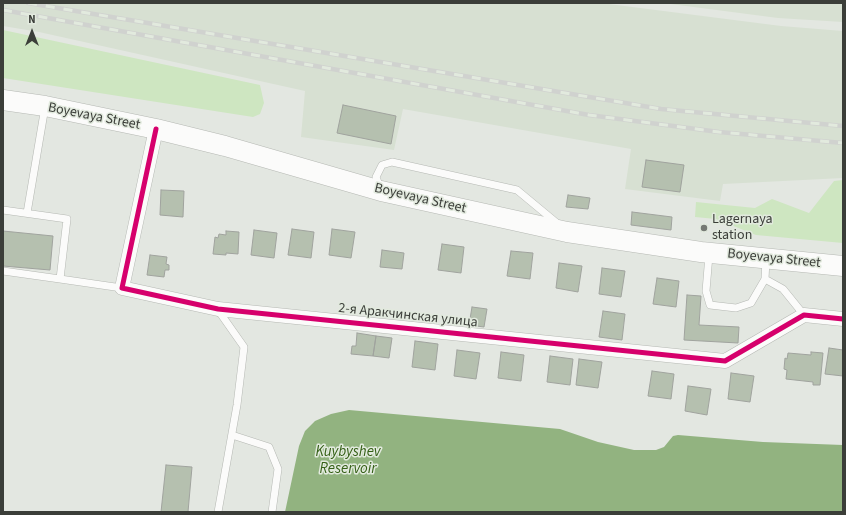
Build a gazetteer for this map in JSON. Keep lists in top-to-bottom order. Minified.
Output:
{"streets":{"main road":["Boyevaya Street"],"street":["2-я Аракчинская улица"]},"water":["Kuybyshev Reservoir"],"places":["Lagernaya station"],"north":"top"}
